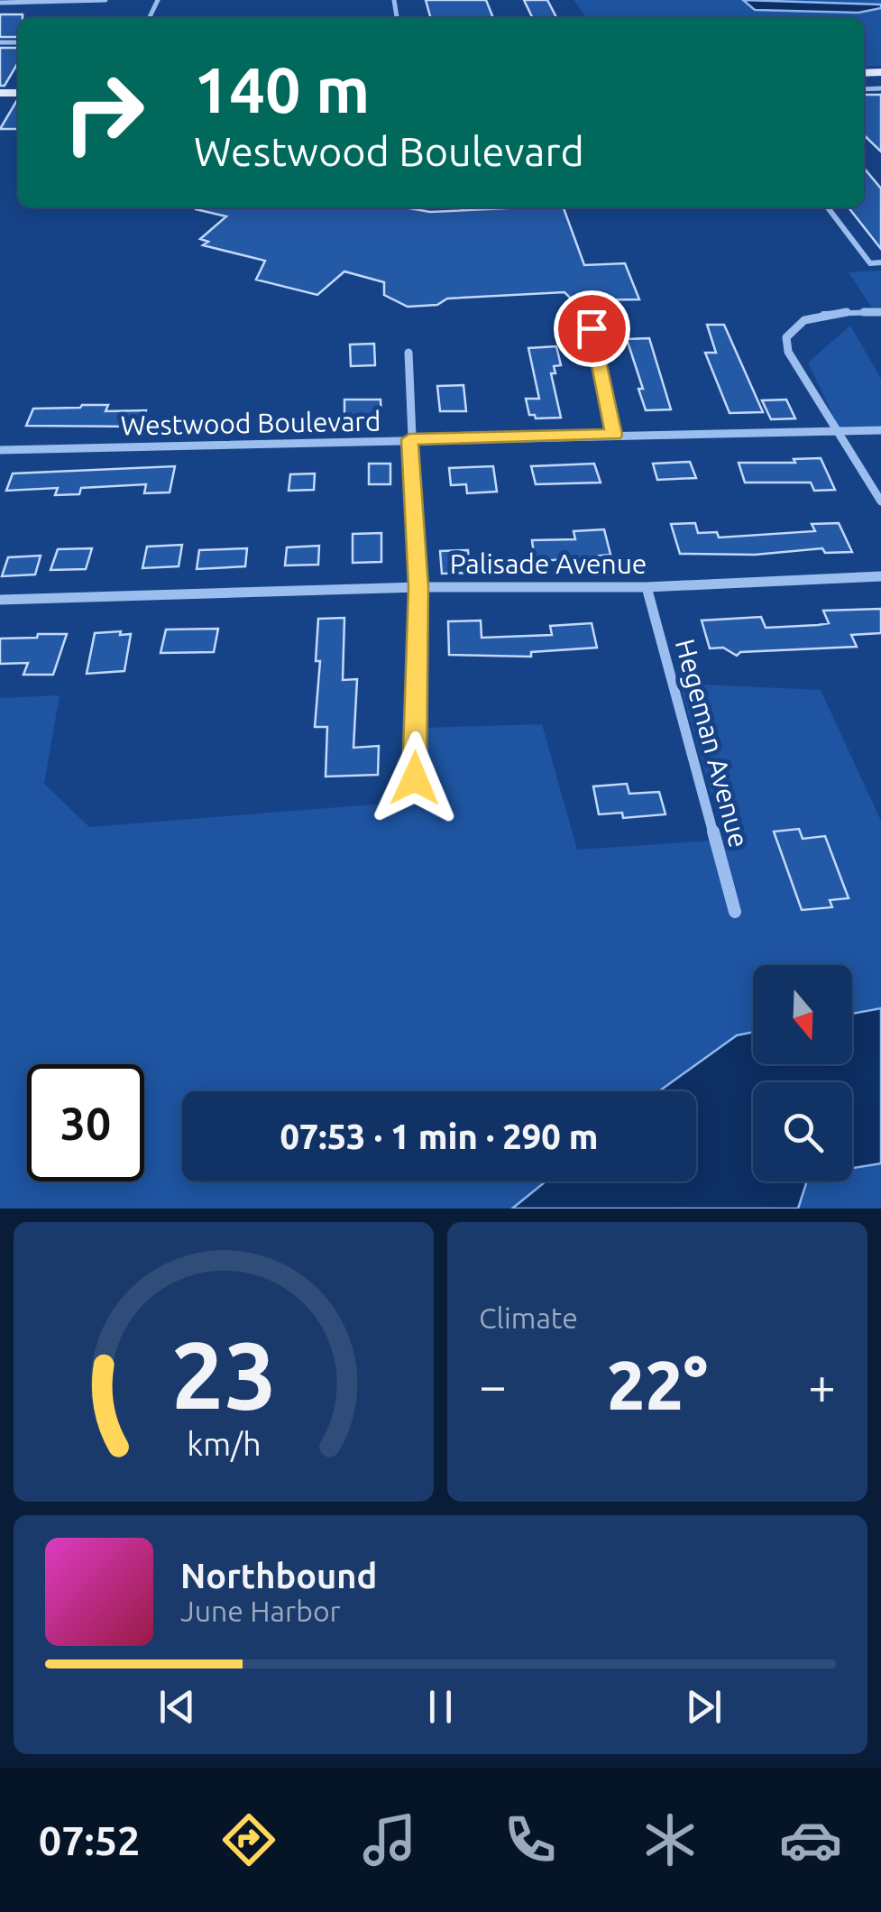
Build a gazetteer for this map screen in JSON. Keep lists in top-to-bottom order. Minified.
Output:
{"streets":{"street":["Westwood Boulevard","Palisade Avenue","Hegeman Avenue"]},"crossings":[["Palisade Avenue","Hegeman Avenue"]],"north":"bottom","page":{"turn":["140 m","Westwood Boulevard"],"limit":"30","trip":"07:53 · 1 min · 290 m","tile":"Climate","heat":["−","22°","+"],"song":["Northbound","June Harbor"],"tabs":"07:52","gauge":["23","km/h"]}}
